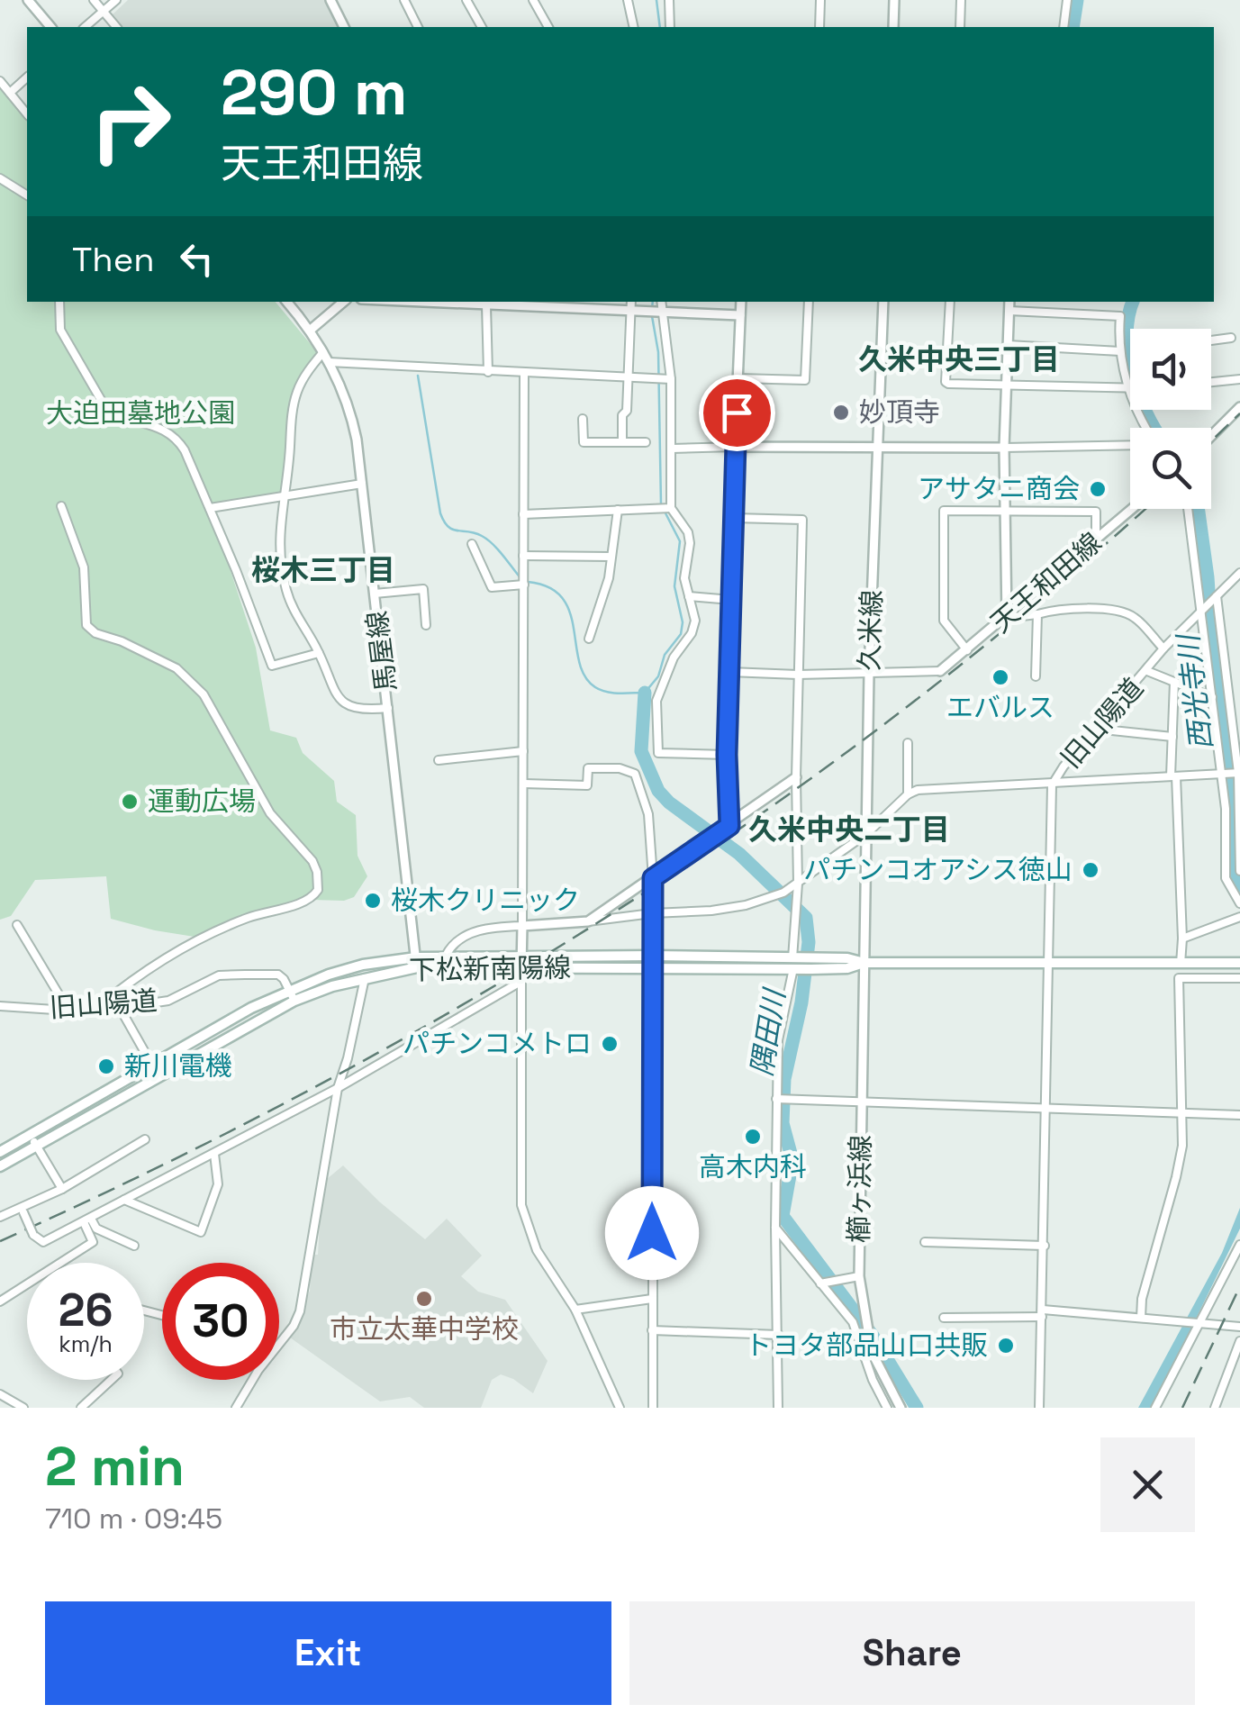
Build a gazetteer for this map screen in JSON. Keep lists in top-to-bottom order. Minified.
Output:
{"streets":{"main road":["下松新南陽線"],"street":["天王和田線","久米線","馬屋線","旧山陽道","櫛ヶ浜線"]},"crossings":[["久米線","下松新南陽線"],["久米線","櫛ヶ浜線"],["馬屋線","下松新南陽線"],["旧山陽道","下松新南陽線"],["下松新南陽線","櫛ヶ浜線"]],"districts":["久米中央三丁目","桜木三丁目","久米中央二丁目"],"water":["西光寺川","隅田川"],"parks":["大迫田墓地公園"],"places":["妙頂寺","アサタニ商会","エバルス","運動広場","パチンコオアシス徳山","桜木クリニック","パチンコメトロ","新川電機","高木内科","市立太華中学校","トヨタ部品山口共販"],"page":{"turn":["290 m","天王和田線"],"then":"Then","speed":"26 km/h","limit":"30","heading":["2 min","710 m · 09:45"],"buttons":["Exit","Share"]}}
